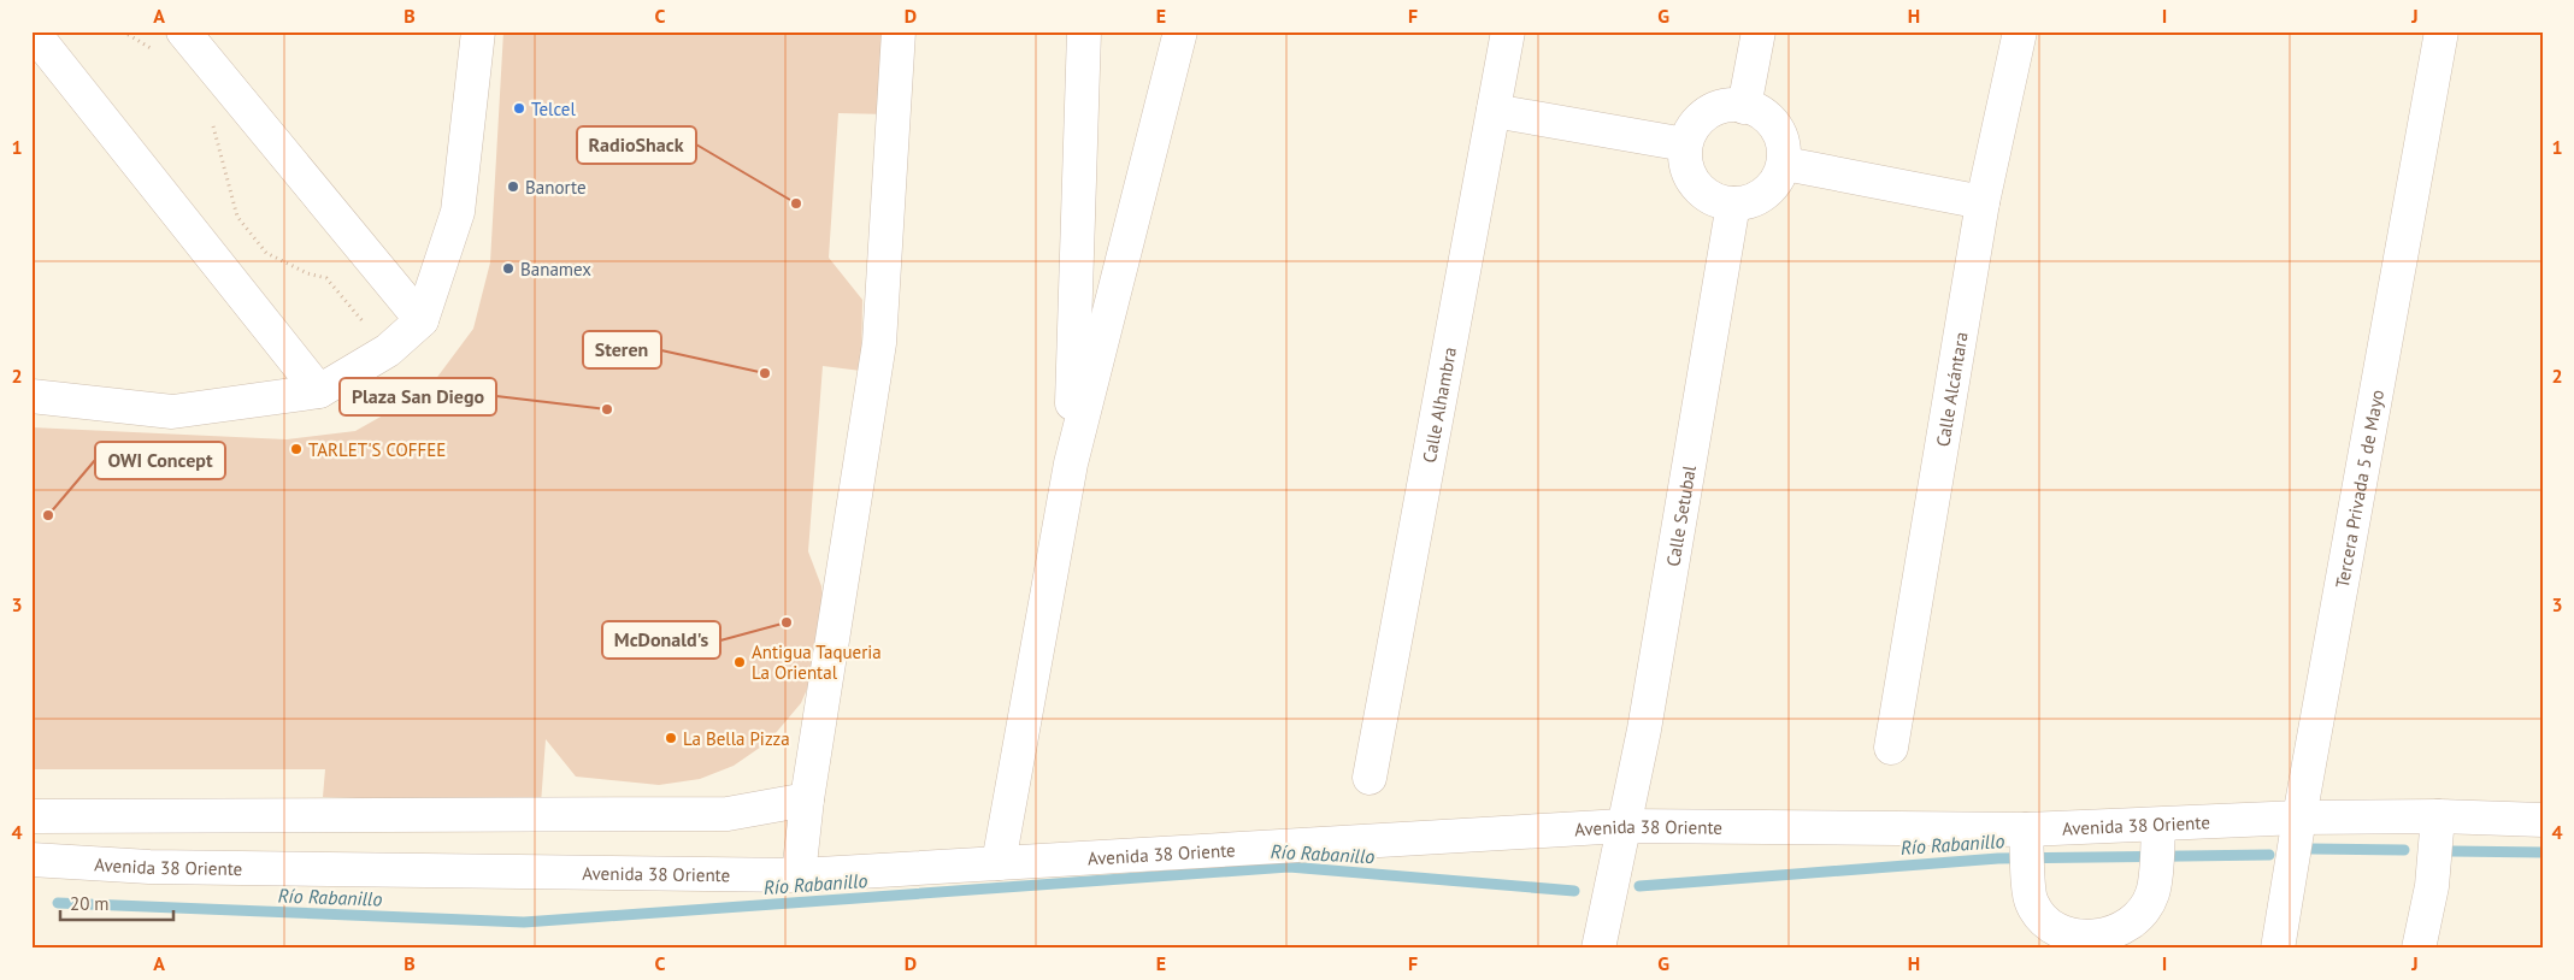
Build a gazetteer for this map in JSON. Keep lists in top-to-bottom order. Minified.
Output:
{"streets":{"street":["Calle Alcántara","Calle Alhambra","Tercera Privada 5 de Mayo","Calle Setubal","Avenida 38 Oriente"]},"crossings":[["Tercera Privada 5 de Mayo","Avenida 38 Oriente"],["Calle Setubal","Avenida 38 Oriente"]],"water":["Río Rabanillo"],"places":["Telcel","Banorte","RadioShack","Banamex","Steren","Plaza San Diego","TARLET'S COFFEE","OWI Concept","McDonald's","Antigua Taqueria La Oriental","La Bella Pizza"],"scale_bar":"20 m","grid":{"columns":["A","B","C","D","E","F","G","H","I","J"],"rows":["1","2","3","4"]}}
